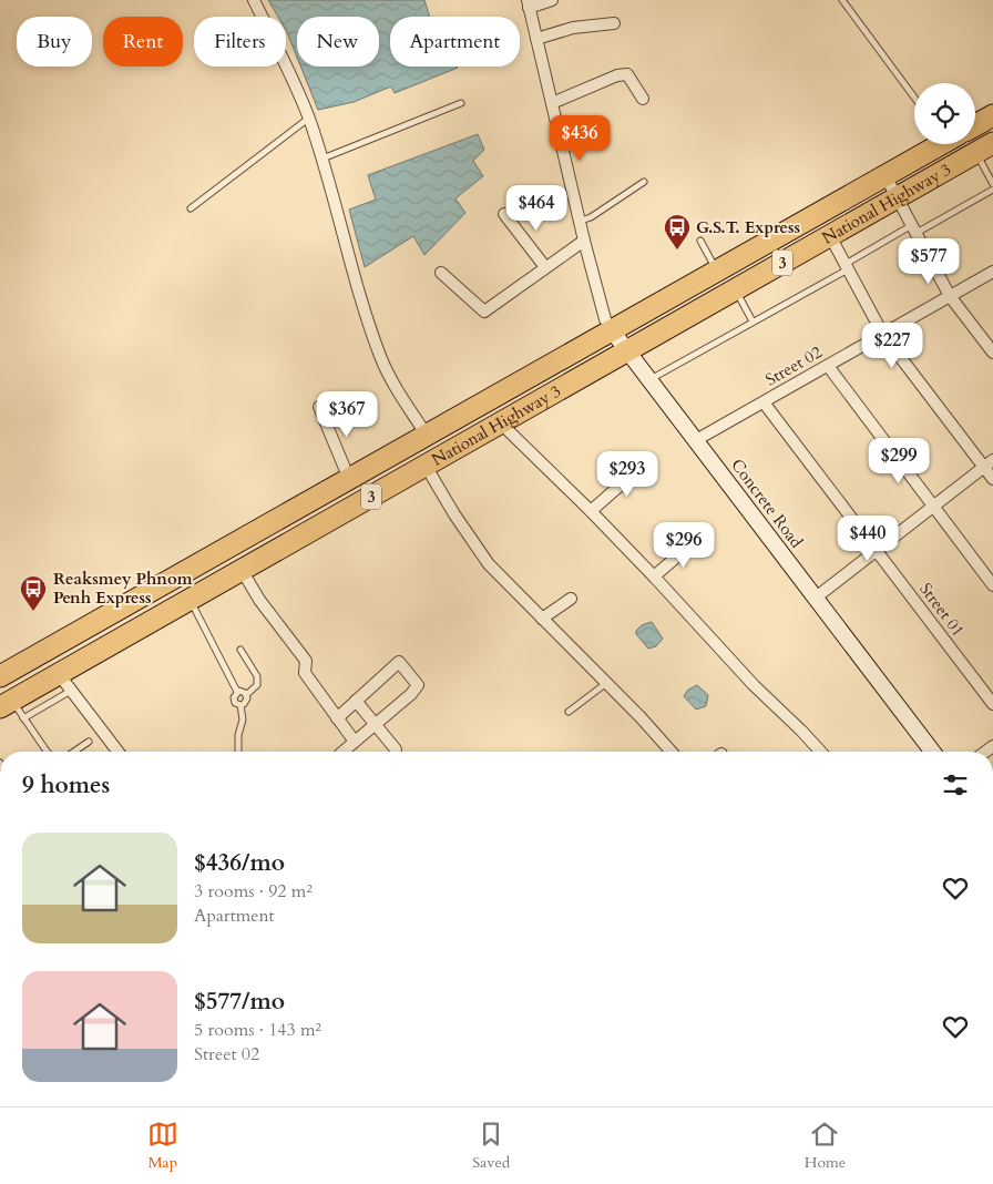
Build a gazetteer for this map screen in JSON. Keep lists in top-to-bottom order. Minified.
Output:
{"streets":{"highway":["National Highway 3","3"],"street":["Street 02","Concrete Road","Street 01"]},"crossings":[["National Highway 3","Concrete Road"],["Street 02","Concrete Road"],["Street 02","Street 01"]],"places":{"bus stop":["G.S.T. Express","Reaksmey Phnom Penh Express"]},"page":{"chip":["Buy","Rent","Filters","New","Apartment"],"price":["$436","$464","$577","$227","$367","$299","$293","$440","$296"],"heading":"9 homes","list":[{"name":"$436/mo","note":"3 rooms · 92 m² · Apartment"},{"name":"$577/mo","note":"5 rooms · 143 m² · Street 02"}],"tabs":["Map","Saved","Home"]}}
